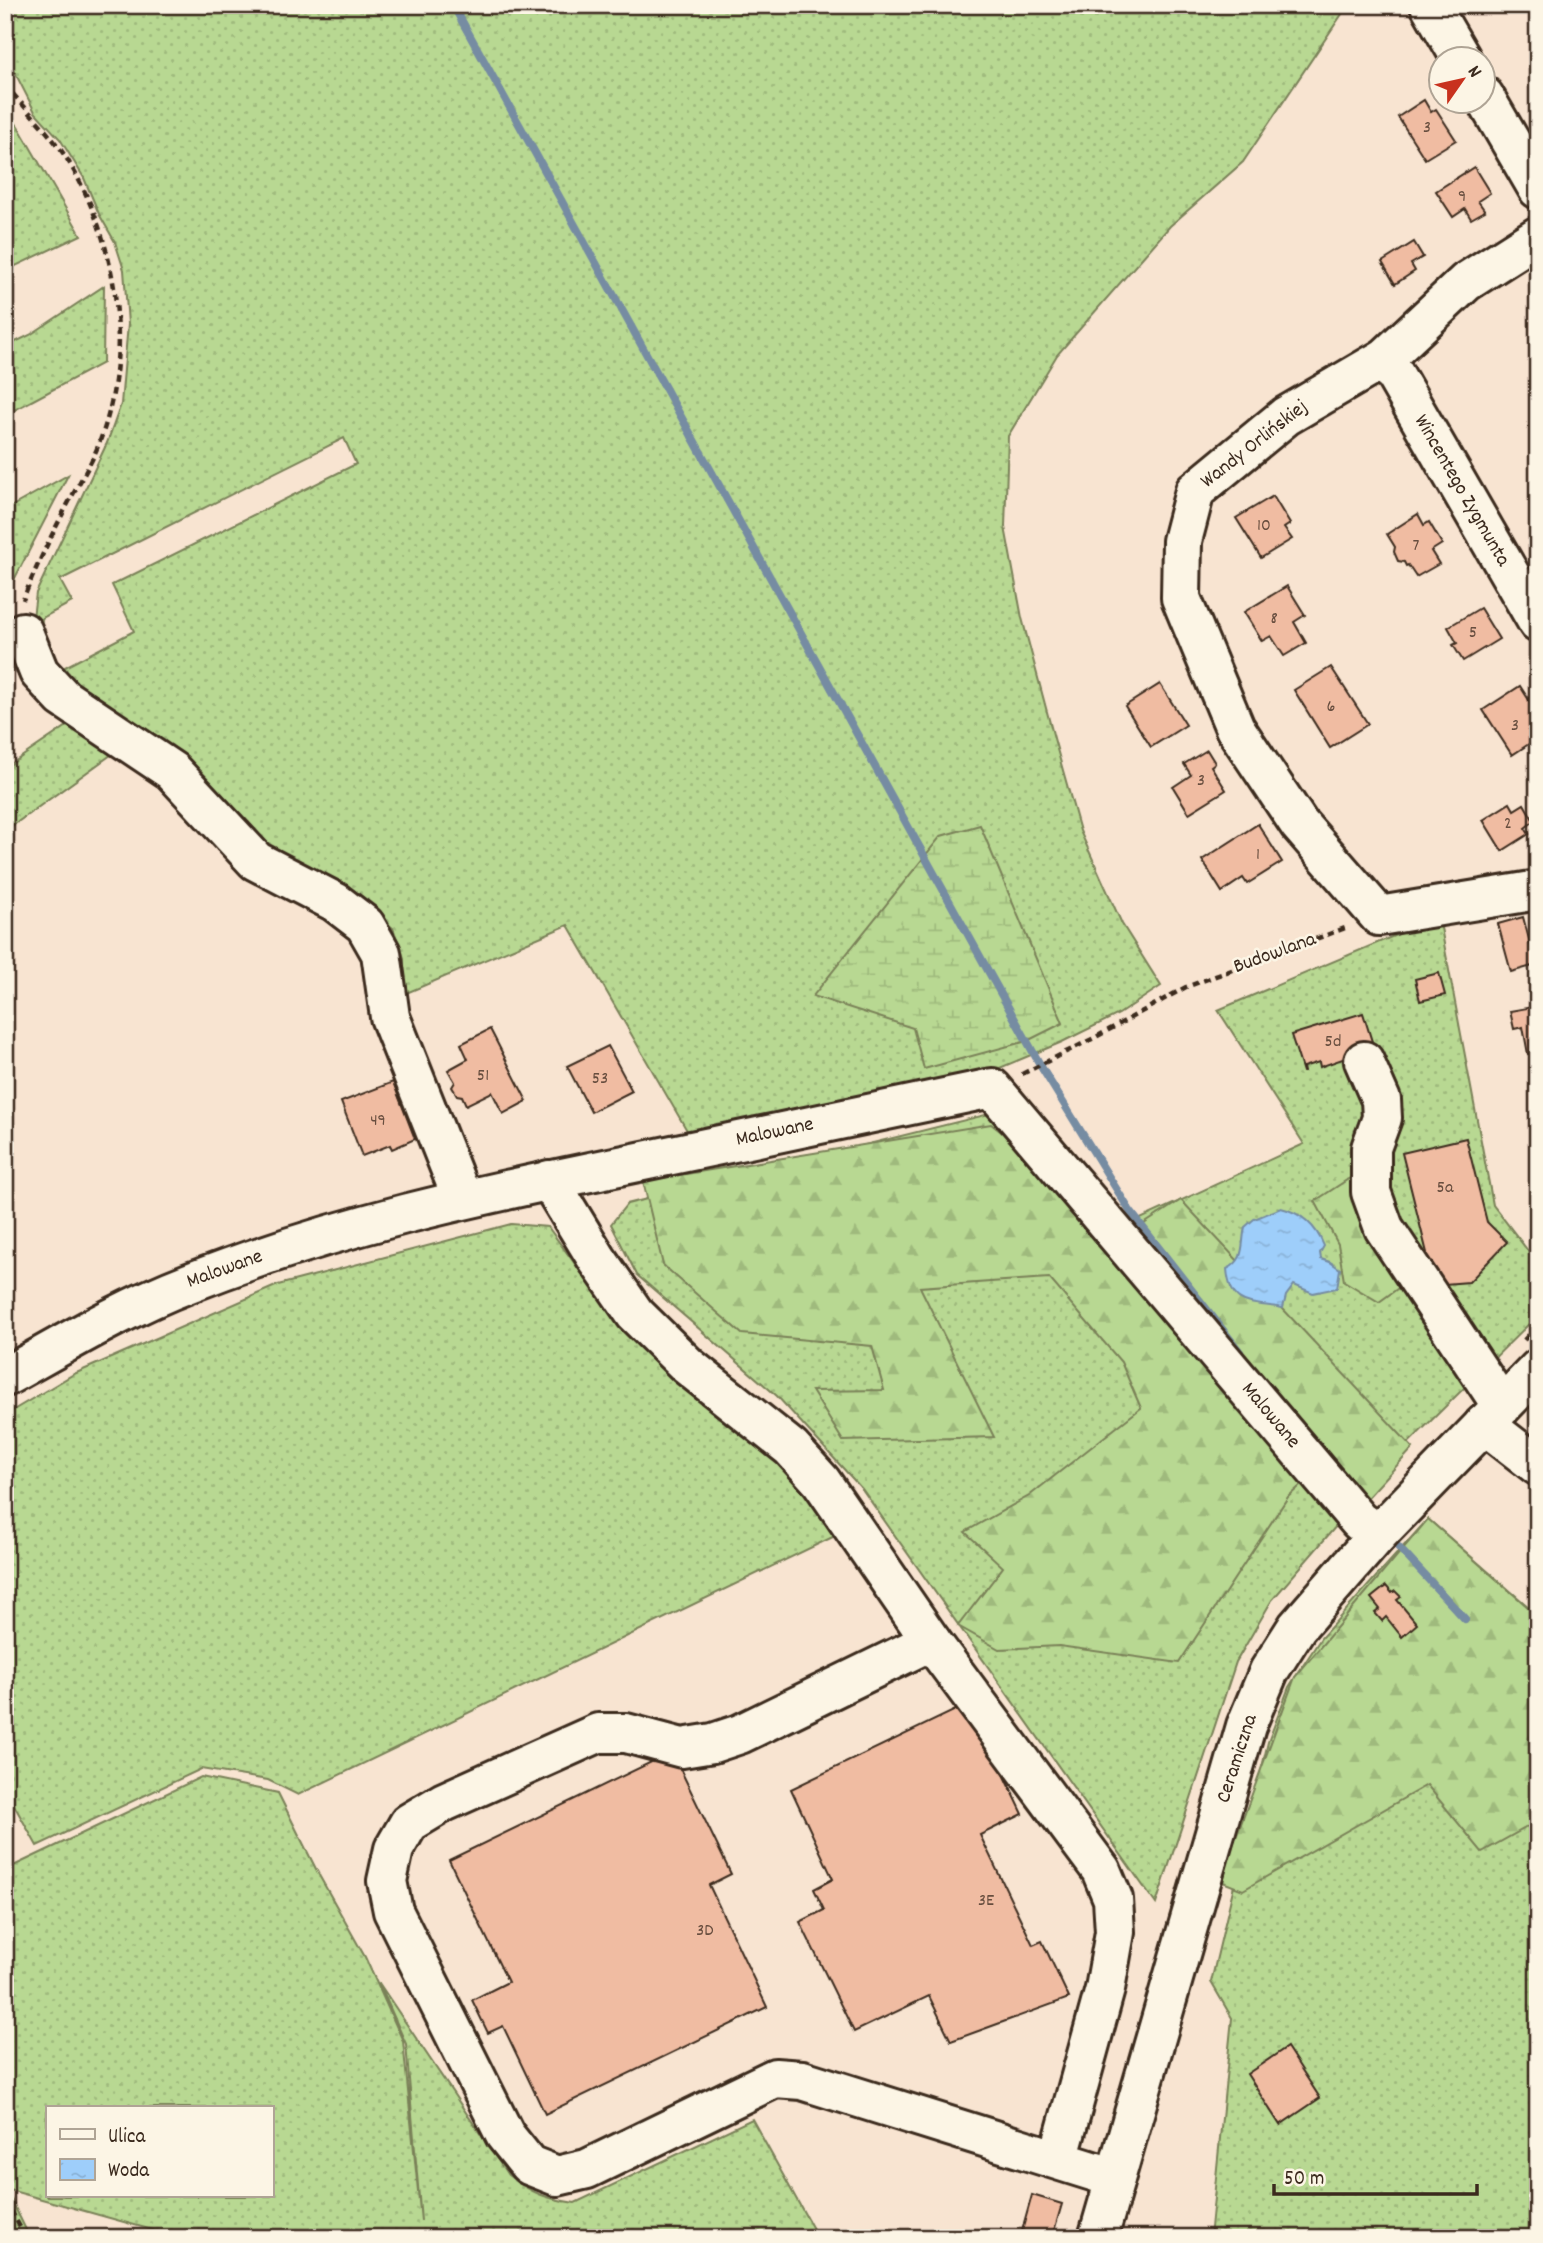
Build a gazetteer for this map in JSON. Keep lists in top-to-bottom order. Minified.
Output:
{"streets":{"street":["Wandy Orlińskiej","Wincentego Zygmunta","Malowane","Ceramiczna"],"path":["Budowlana"]},"crossings":[["Wandy Orlińskiej","Wincentego Zygmunta"],["Wandy Orlińskiej","Budowlana"],["Malowane","Ceramiczna"]],"house_numbers":["3","9","10","7","8","5","6","3","3","2","1","5d","51","53","49","5a","3E","3D"],"legend":["Ulica","Woda"],"scale_bar":"50 m","north":"top right"}
